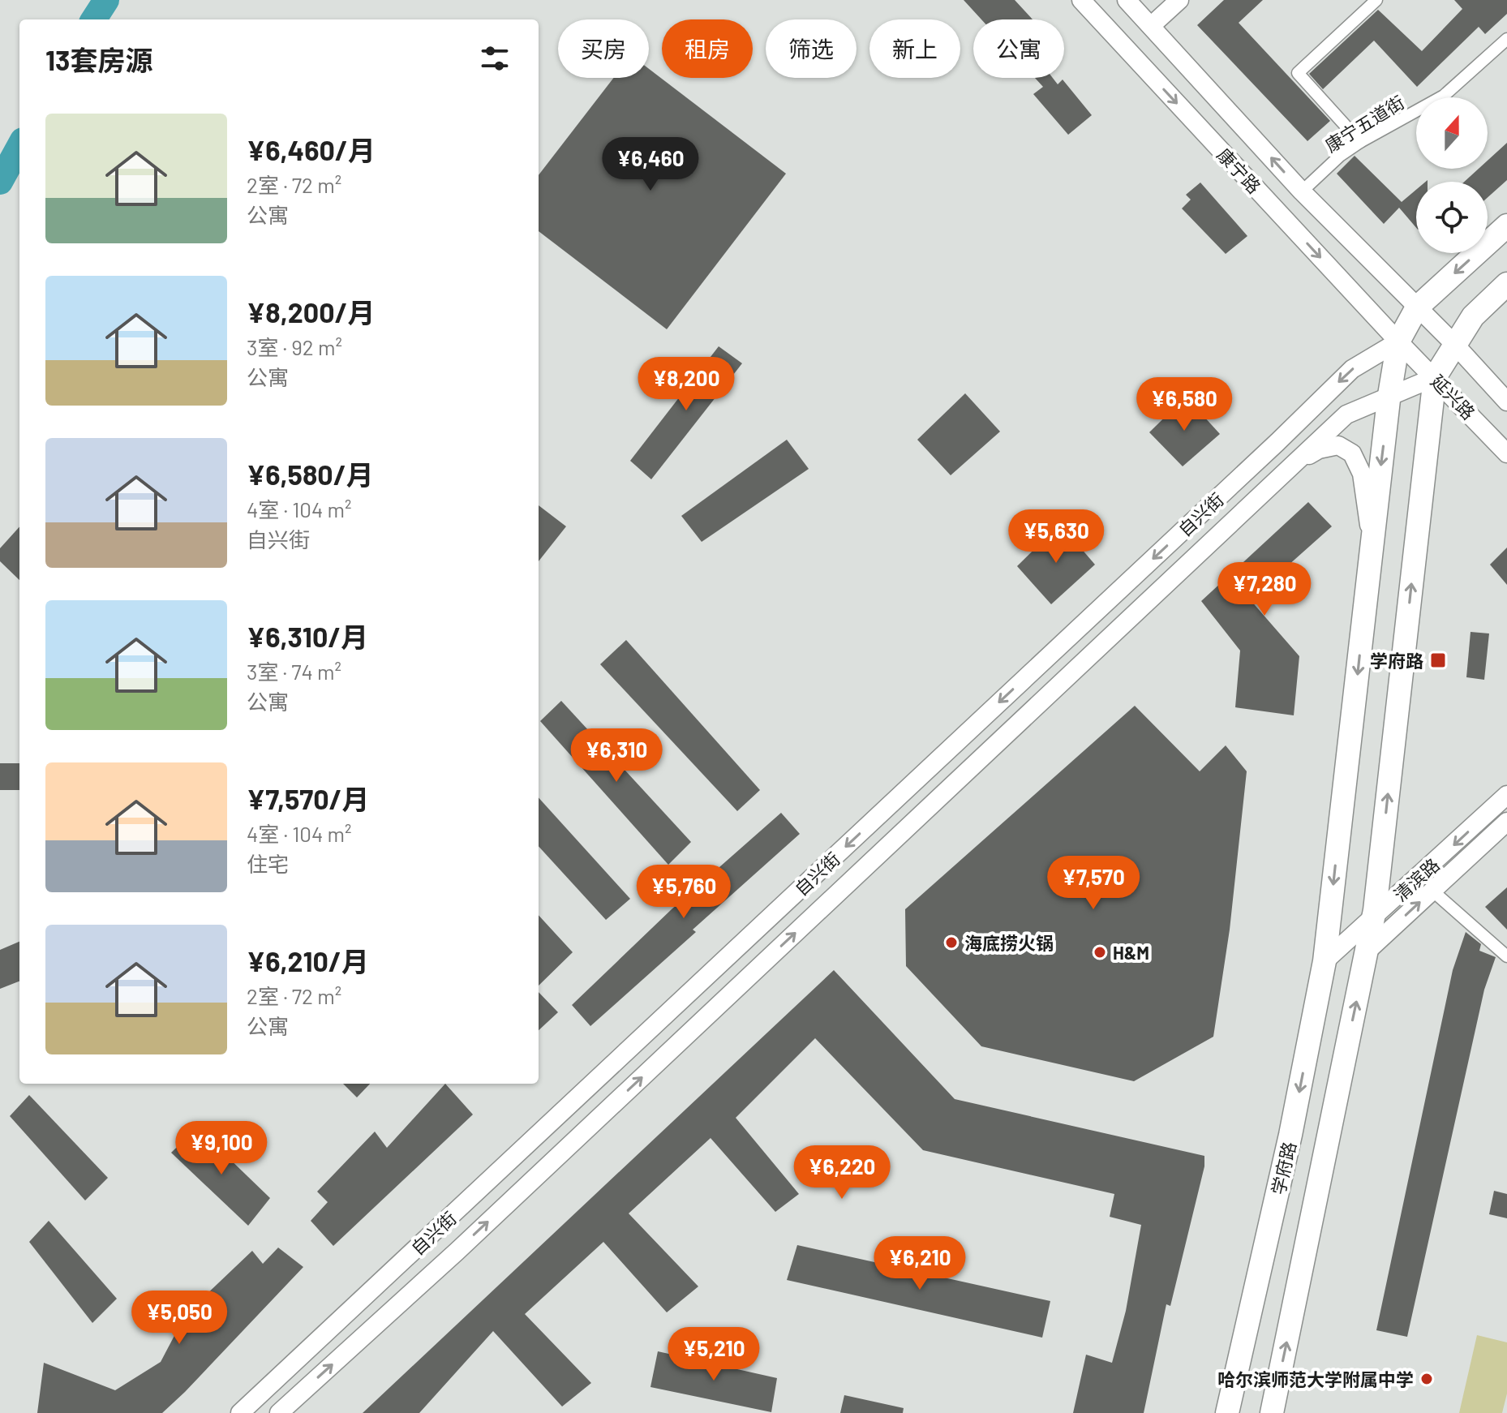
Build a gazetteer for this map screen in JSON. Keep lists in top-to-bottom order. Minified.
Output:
{"streets":{"highway":["学府路"],"main road":["康宁路","延兴路","自兴街","清滨路"],"street":["康宁五道街"]},"crossings":[["康宁五道街","康宁路"],["康宁路","延兴路"],["康宁路","自兴街"],["康宁路","学府路"],["延兴路","自兴街"],["延兴路","学府路"],["自兴街","学府路"],["清滨路","学府路"]],"places":{"transit":["学府路"],"other":["海底捞火锅","H&M","哈尔滨师范大学附属中学"]},"north":"top","page":{"chip":["买房","租房","筛选","新上","公寓"],"heading":"13套房源","list":[{"name":"¥6,460/月","note":"2室 · 72 m² · 公寓"},{"name":"¥8,200/月","note":"3室 · 92 m² · 公寓"},{"name":"¥6,580/月","note":"4室 · 104 m² · 自兴街"},{"name":"¥6,310/月","note":"3室 · 74 m² · 公寓"},{"name":"¥7,570/月","note":"4室 · 104 m² · 住宅"},{"name":"¥6,210/月","note":"2室 · 72 m² · 公寓"}],"price":["¥6,460","¥8,200","¥6,580","¥5,630","¥7,280","¥6,310","¥7,570","¥5,760","¥9,100","¥6,220","¥6,210","¥5,050","¥5,210"]}}
